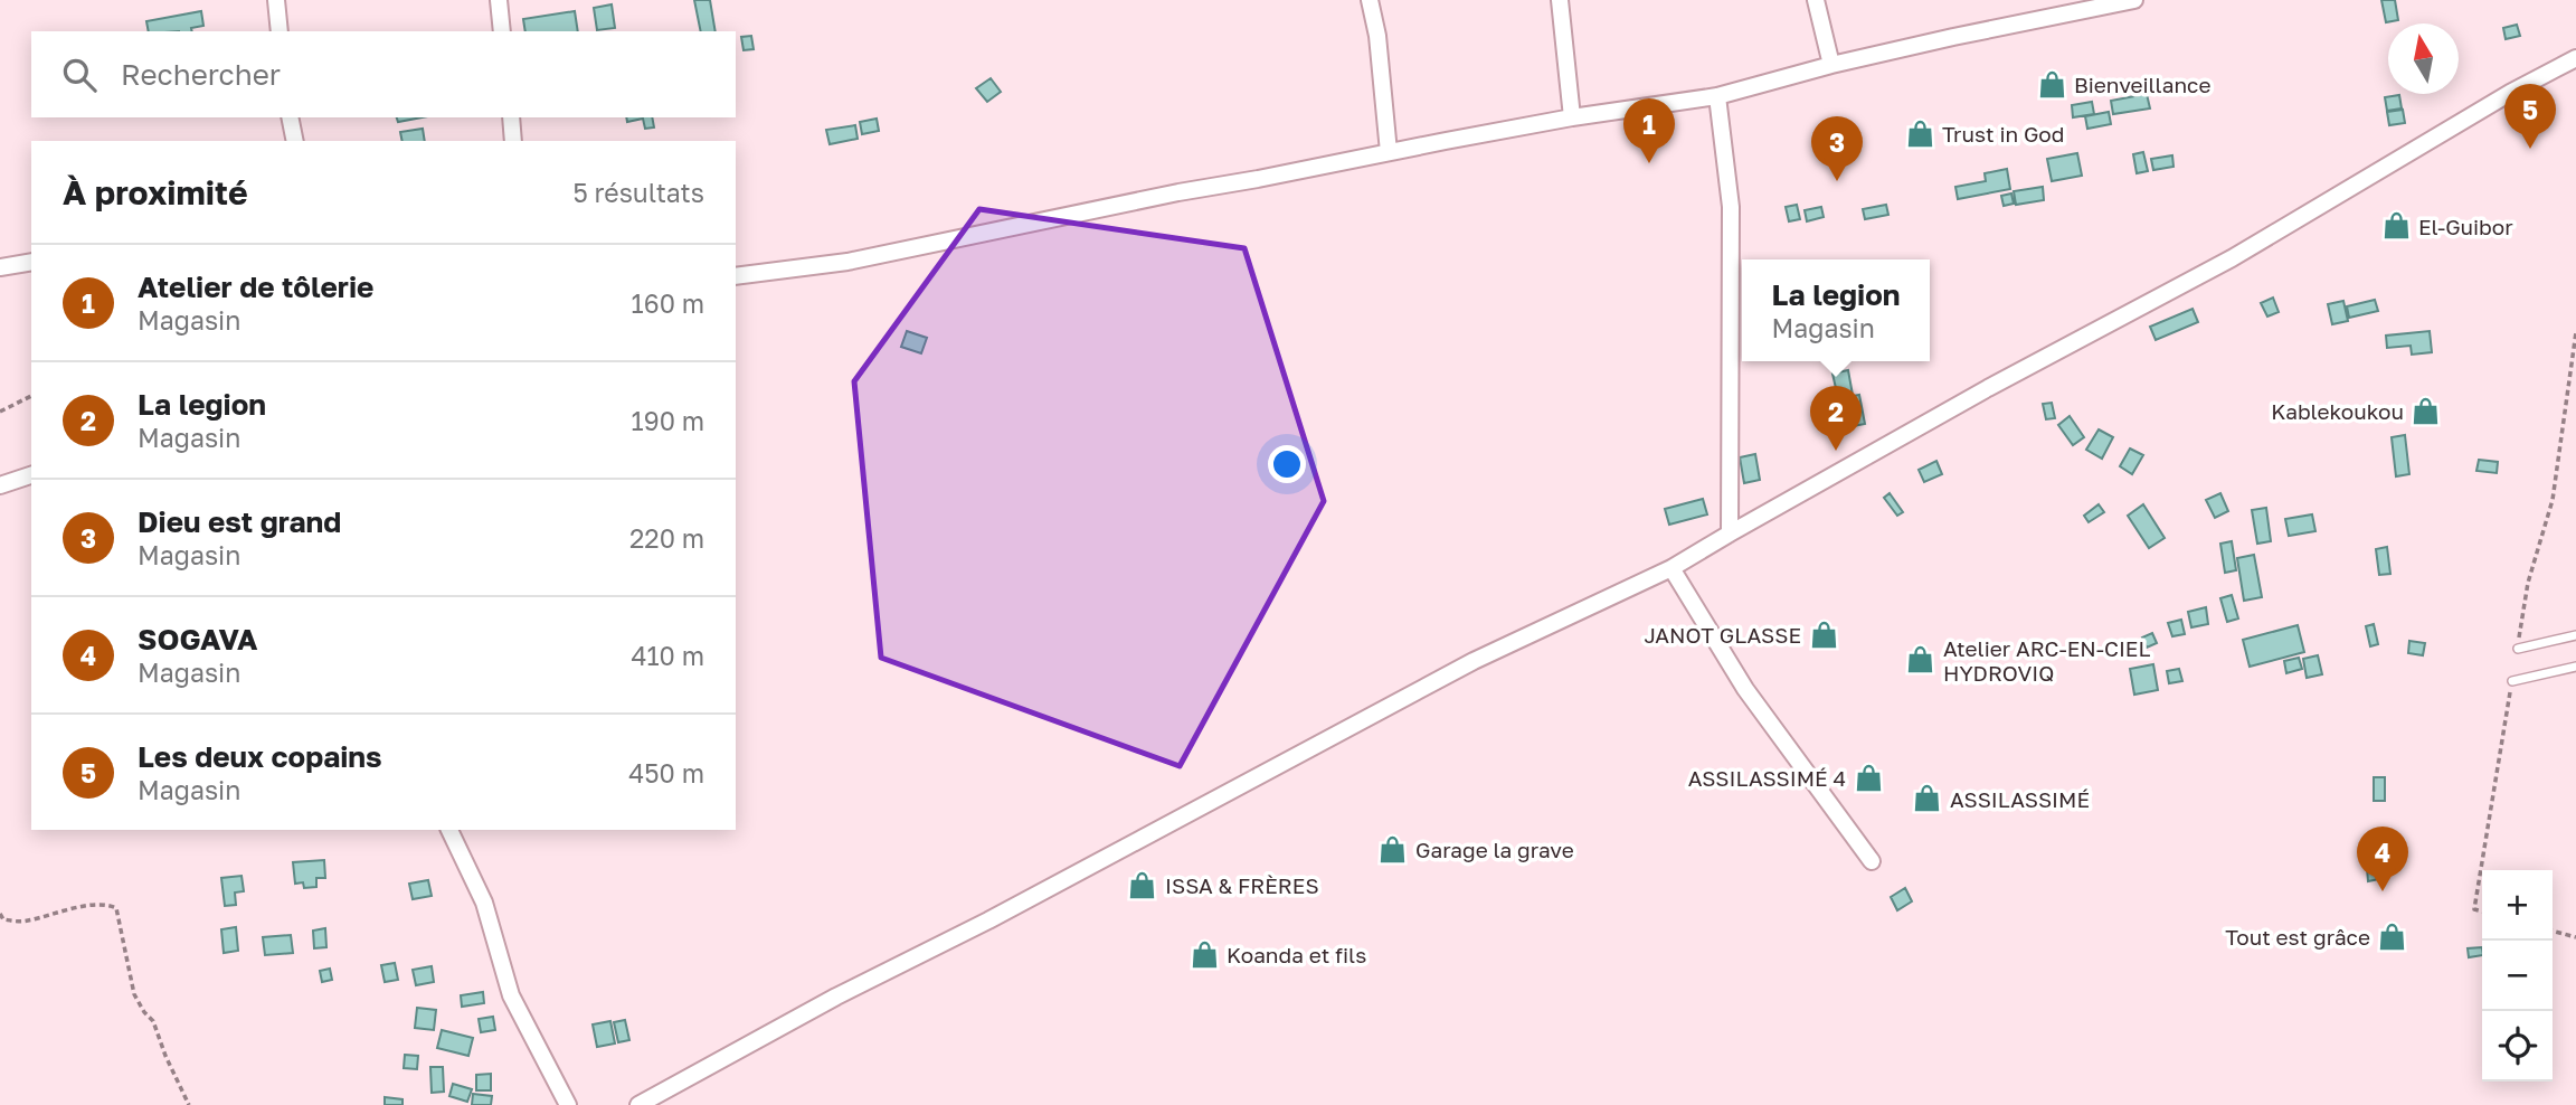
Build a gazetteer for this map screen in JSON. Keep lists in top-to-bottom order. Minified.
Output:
{"places":{"shop":["Bienveillance","Trust in God","El-Guibor","Kablekoukou","JANOT GLASSE","Atelier ARC-EN-CIEL HYDROVIQ","ASSILASSIMÉ 4","ASSILASSIMÉ","Garage la grave","ISSA & FRÈRES","Tout est grâce","Koanda et fils"]},"north":"top","page":{"search":"Rechercher","pins":["5","1","3","2","4"],"heading":["À proximité","5 résultats"],"list":[{"mark":"1","name":"Atelier de tôlerie","note":"Magasin","value":"160 m"},{"mark":"2","name":"La legion","note":"Magasin","value":"190 m"},{"mark":"3","name":"Dieu est grand","note":"Magasin","value":"220 m"},{"mark":"4","name":"SOGAVA","note":"Magasin","value":"410 m"},{"mark":"5","name":"Les deux copains","note":"Magasin","value":"450 m"}],"popup":["La legion","Magasin"],"map_buttons":["+","−"]}}
